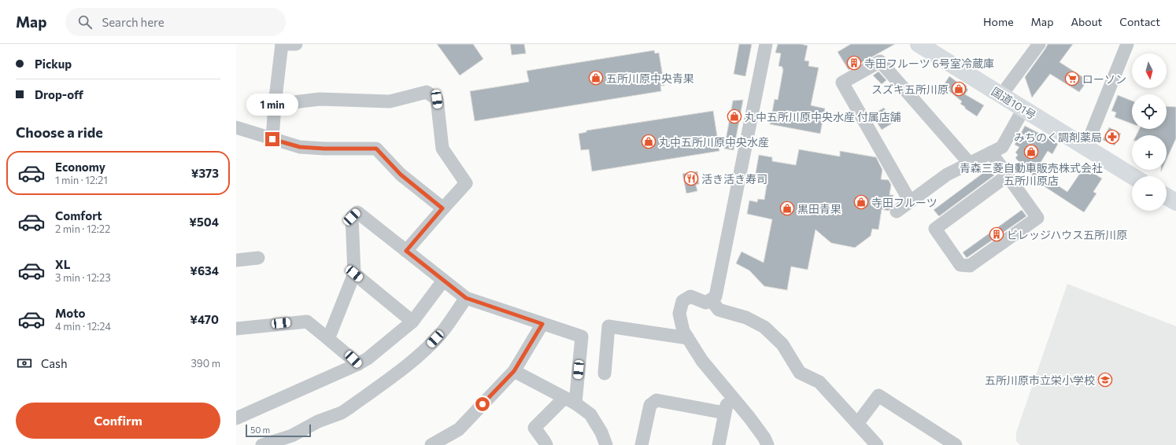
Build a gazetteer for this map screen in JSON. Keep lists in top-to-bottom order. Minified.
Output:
{"streets":{"highway":["国道101号"]},"places":{"building":["寺田フルーツ 6号室冷蔵庫","ビレッジハウス五所川原"],"shop":["五所川原中央青果","スズキ五所川原","丸中五所川原中央水産 付属店舗","丸中五所川原中央水産","青森三菱自動車販売株式会社 五所川原店","寺田フルーツ","黒田青果"],"supermarket":["ローソン"],"pharmacy":["みちのく調剤薬局"],"restaurant":["活き活き寿司"],"school or university":["五所川原市立栄小学校"]},"scale_bar":"50 m","north":"bottom","page":{"header":"Map","search":"Search here","nav":["Home","Map","About","Contact"],"banner":["Pickup","Drop-off"],"map_buttons":["+","−"],"bubble":"1 min","heading":"Choose a ride","list":[{"name":"Economy","note":"1 min · 12:21","value":"¥373"},{"name":"Comfort","note":"2 min · 12:22","value":"¥504"},{"name":"XL","note":"3 min · 12:23","value":"¥634"},{"name":"Moto","note":"4 min · 12:24","value":"¥470"}],"pay":["Cash","390 m"],"buttons":"Confirm","scale":"50 m"}}
